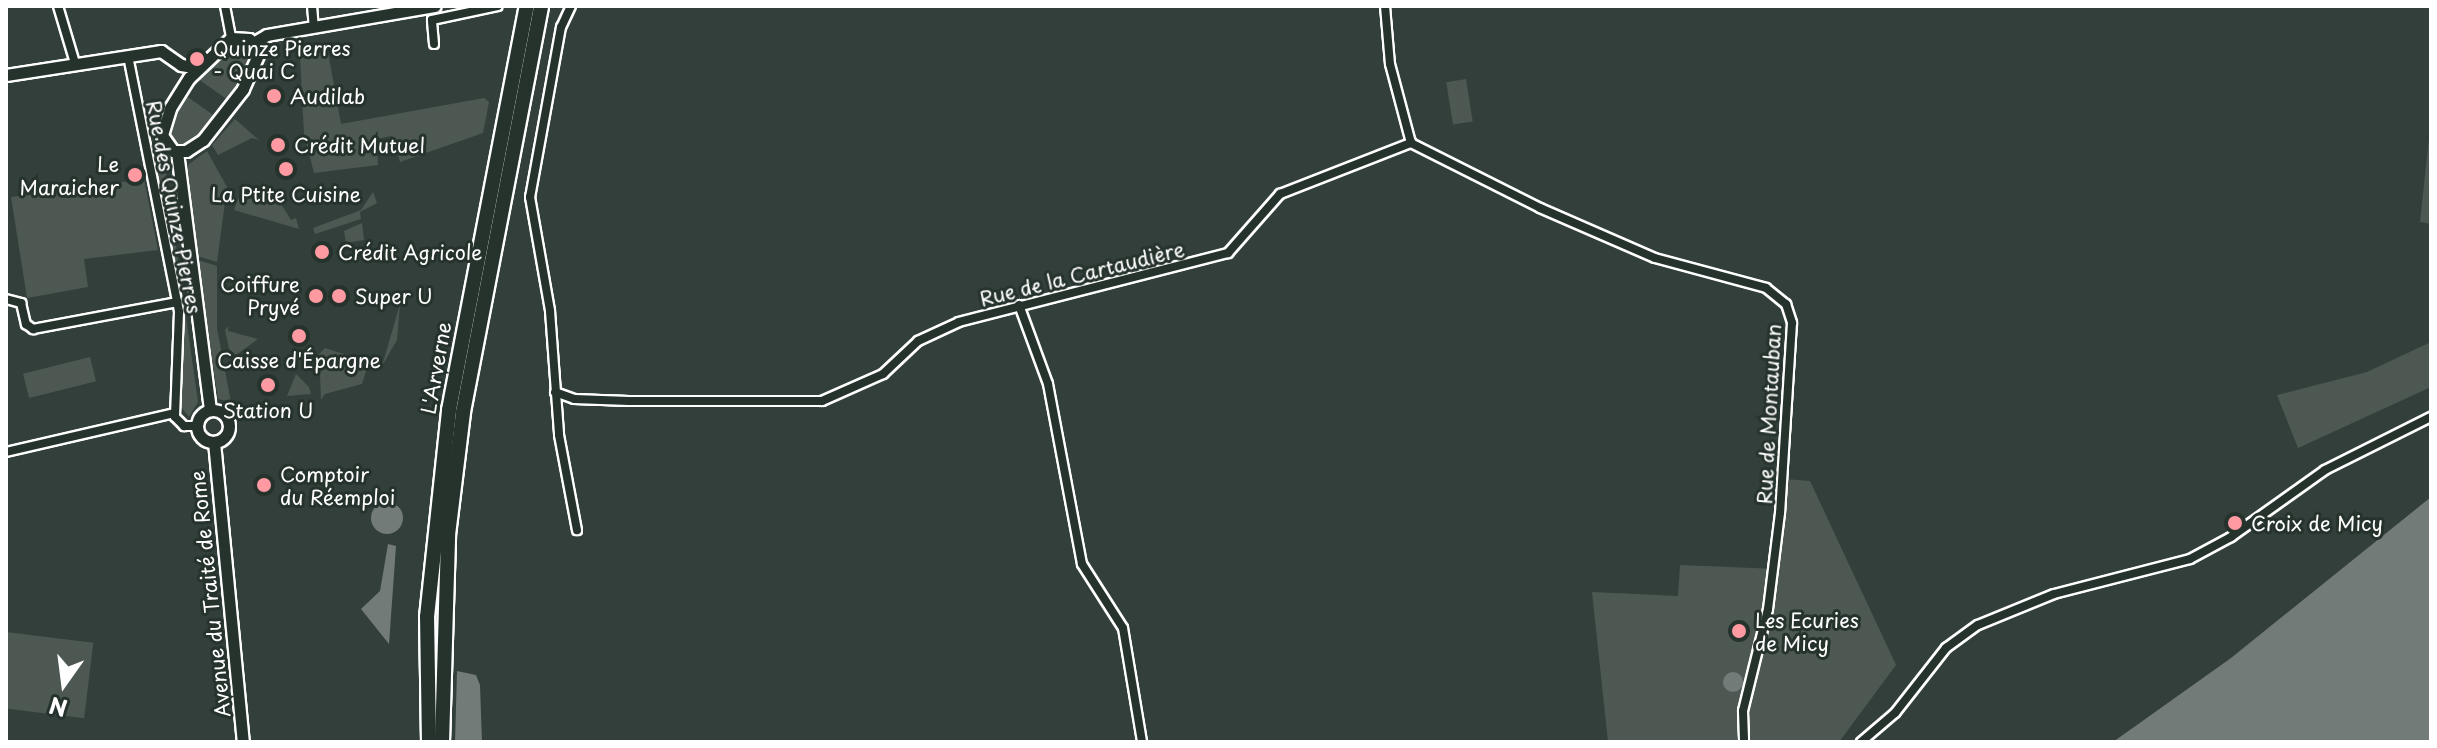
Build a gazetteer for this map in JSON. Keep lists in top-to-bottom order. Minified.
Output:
{"streets":{"highway":["L'Arverne"],"main road":["Avenue du Traité de Rome"],"street":["Rue des Quinze Pierres","Rue de la Cartaudière","Rue de Montauban"]},"crossings":[["Rue de la Cartaudière","Rue de Montauban"]],"places":["Quinze Pierres - Quai C","Audilab","Crédit Mutuel","La Ptite Cuisine","Le Maraicher","Crédit Agricole","Coiffure Pryvé","Super U","Caisse d'Épargne","Station U","Comptoir du Réemploi","Croix de Micy","Les Ecuries de Micy"],"north":"bottom"}
